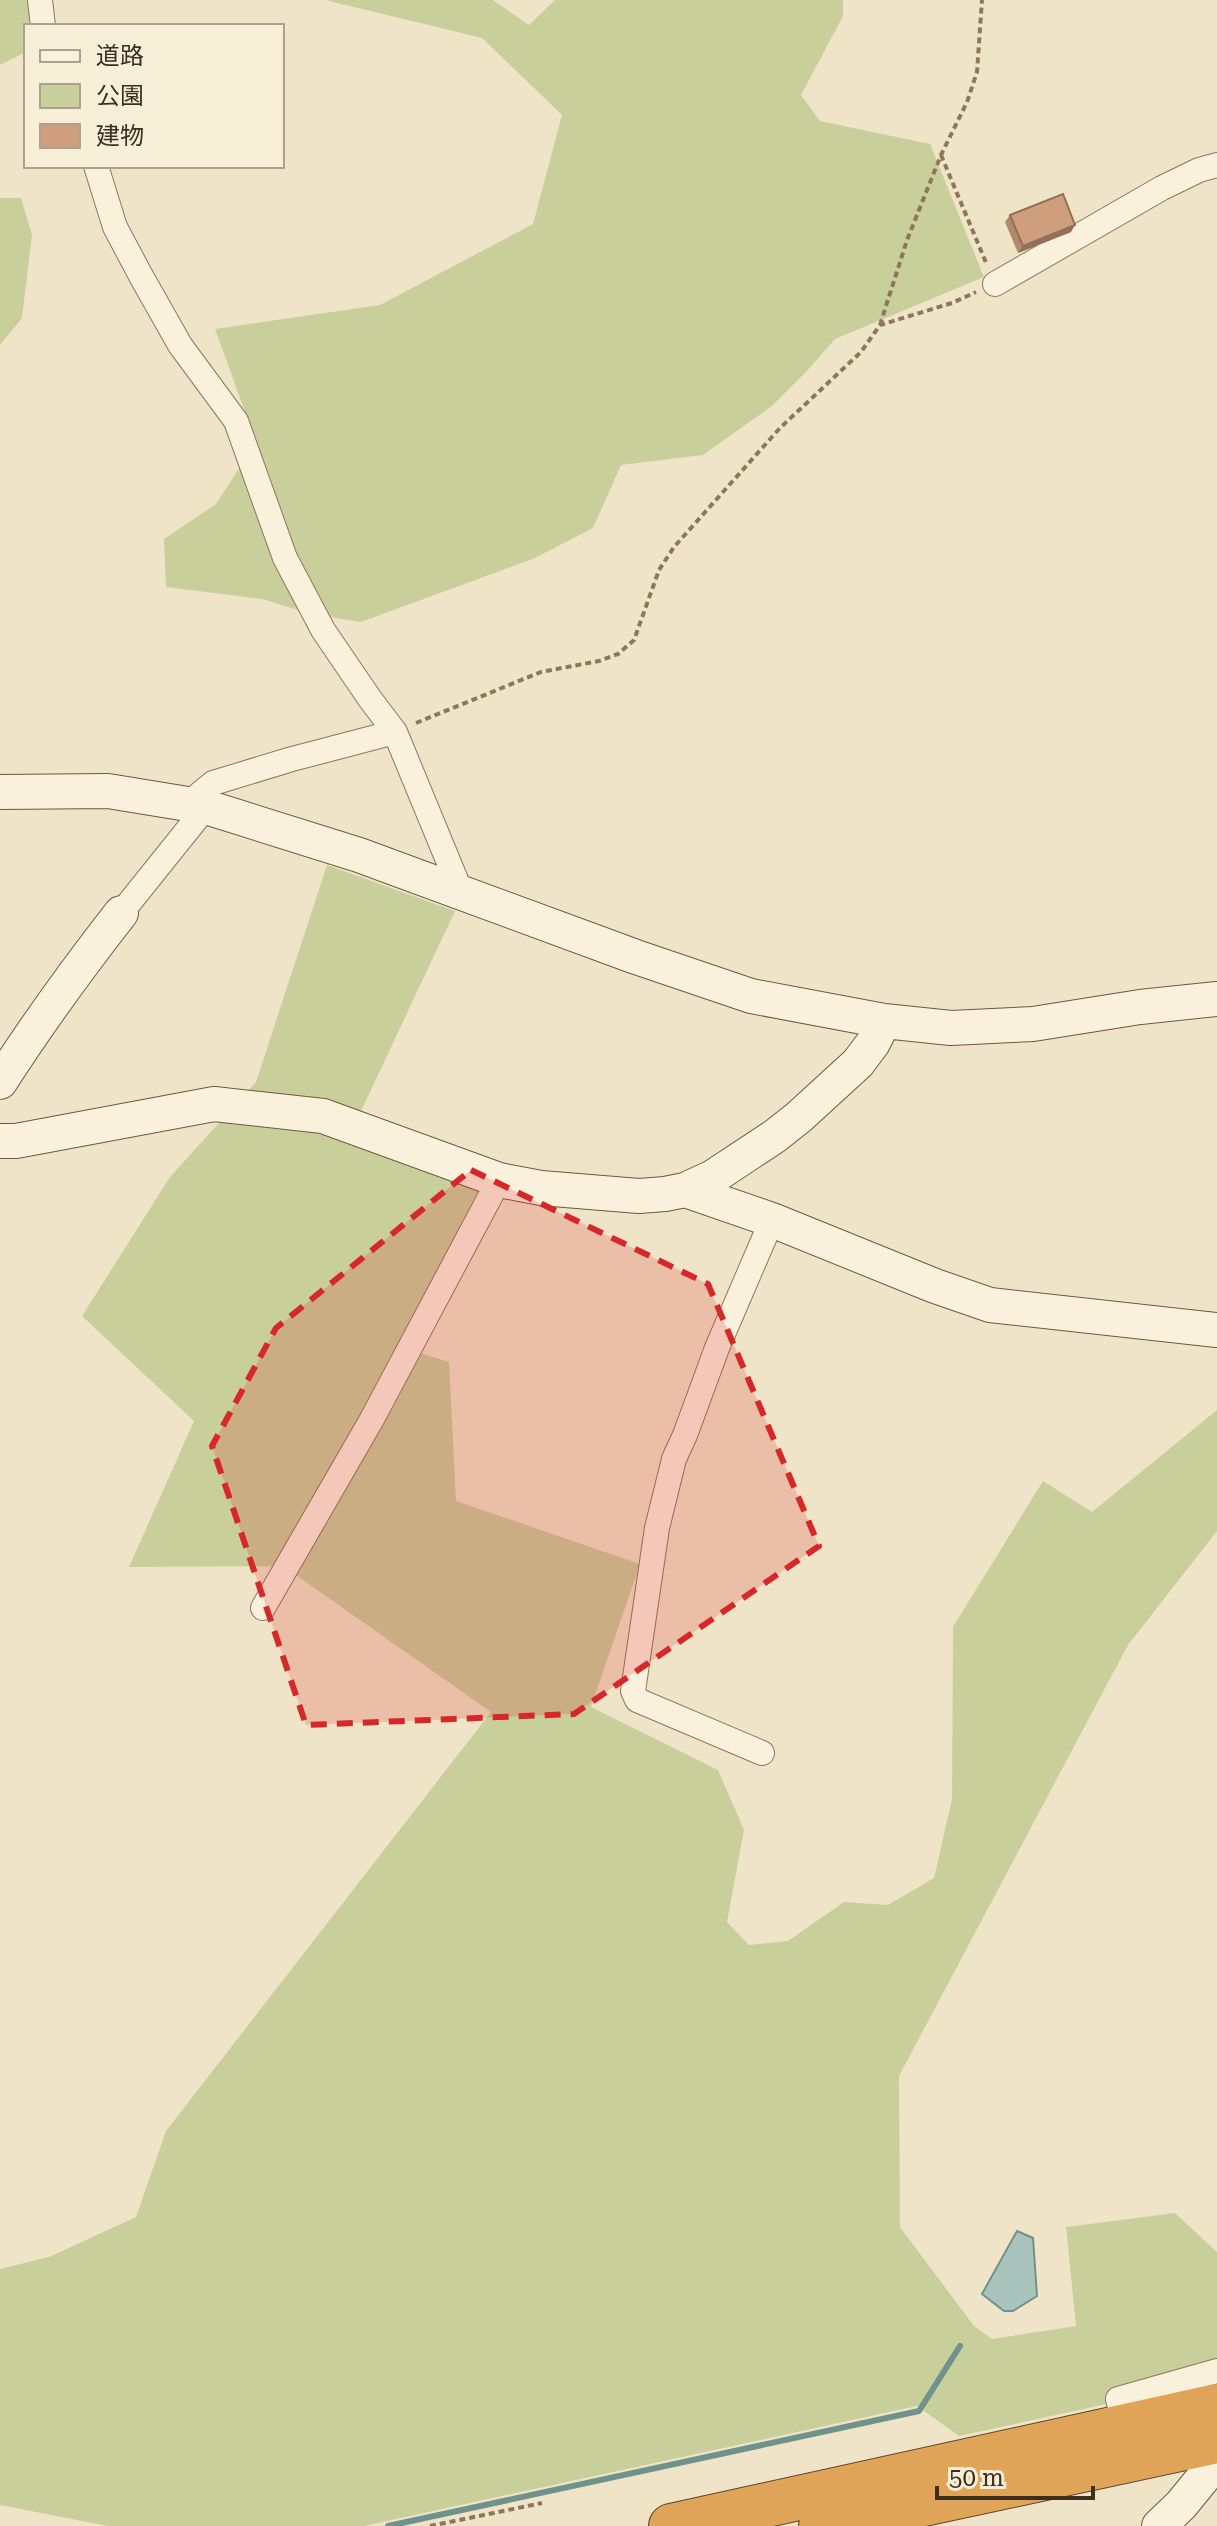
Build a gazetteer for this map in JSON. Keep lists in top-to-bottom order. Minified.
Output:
{"legend":["道路","公園","建物"],"scale_bar":"50 m"}
